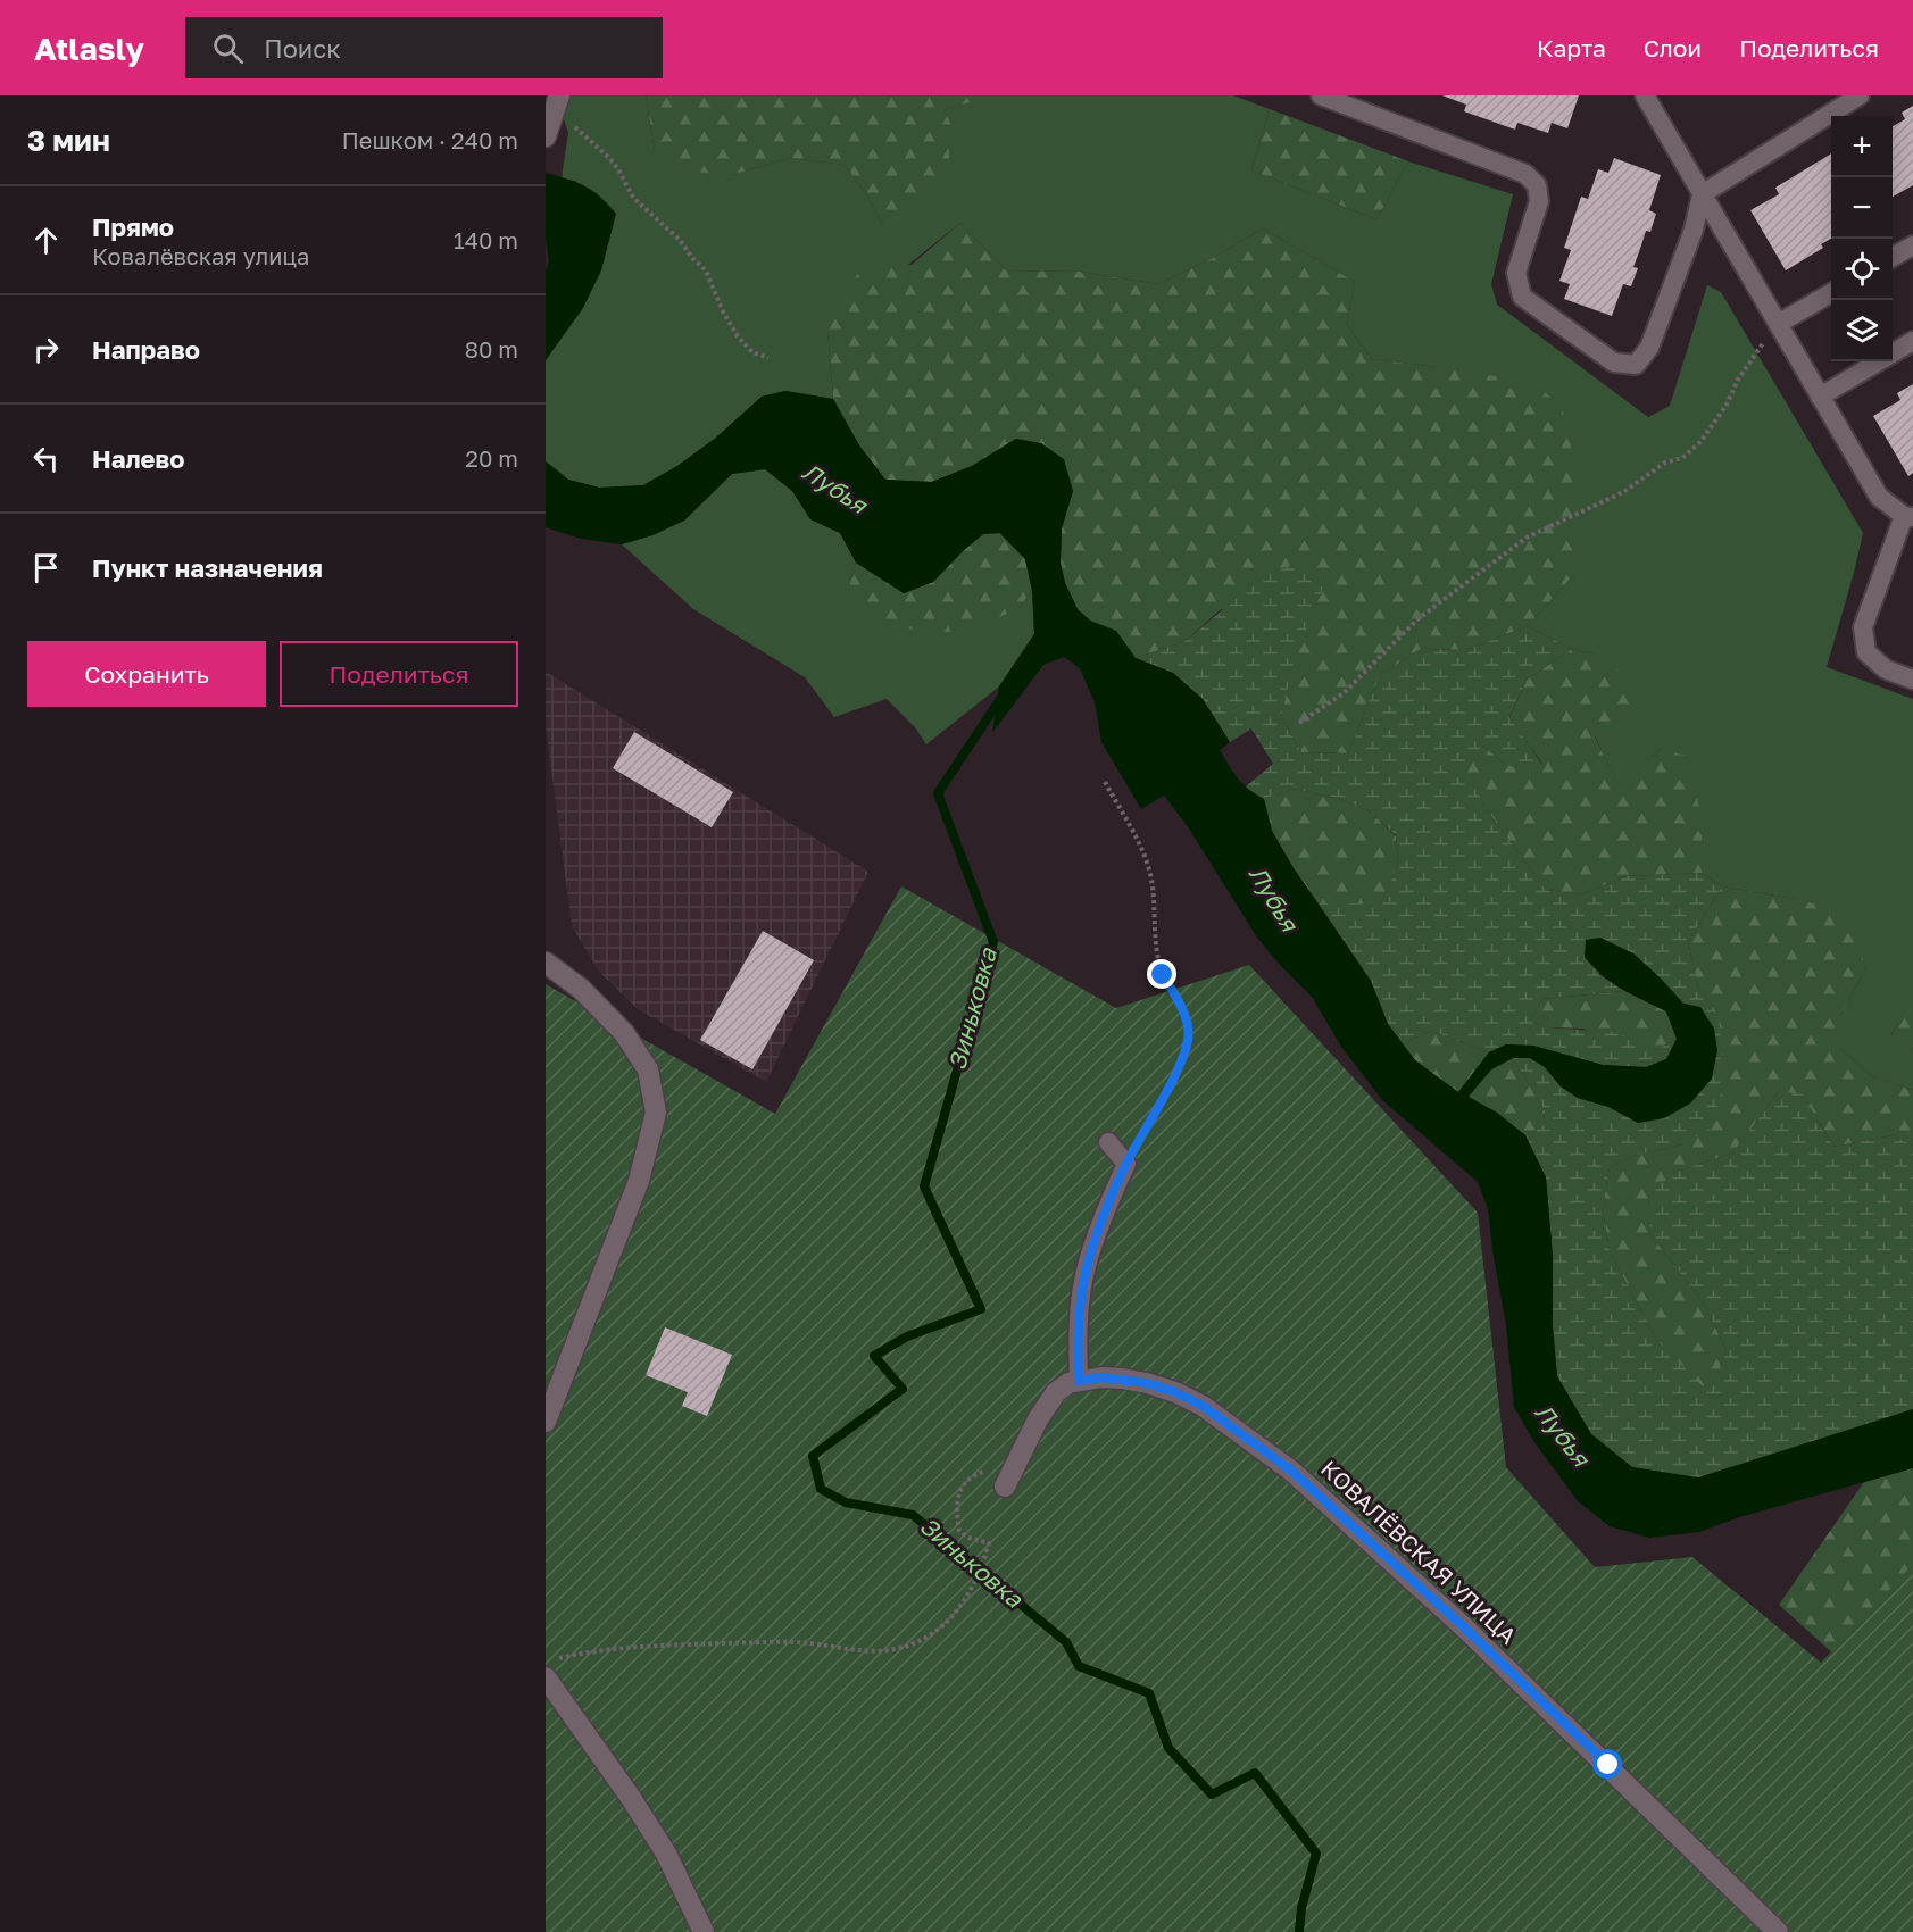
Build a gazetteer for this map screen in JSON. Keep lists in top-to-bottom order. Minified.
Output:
{"streets":{"street":["КОВАЛЁВСКАЯ УЛИЦА"]},"water":["Лубья","Зиньковка"],"page":{"header":"Atlasly","search":"Поиск","nav":["Карта","Слои","Поделиться"],"heading":["3 мин","Пешком · 240 m"],"map_buttons":["+","−"],"list":[["Прямо","Ковалёвская улица","140 m"],["Направо","80 m"],["Налево","20 m"],"Пункт назначения"],"buttons":["Сохранить","Поделиться"]}}
